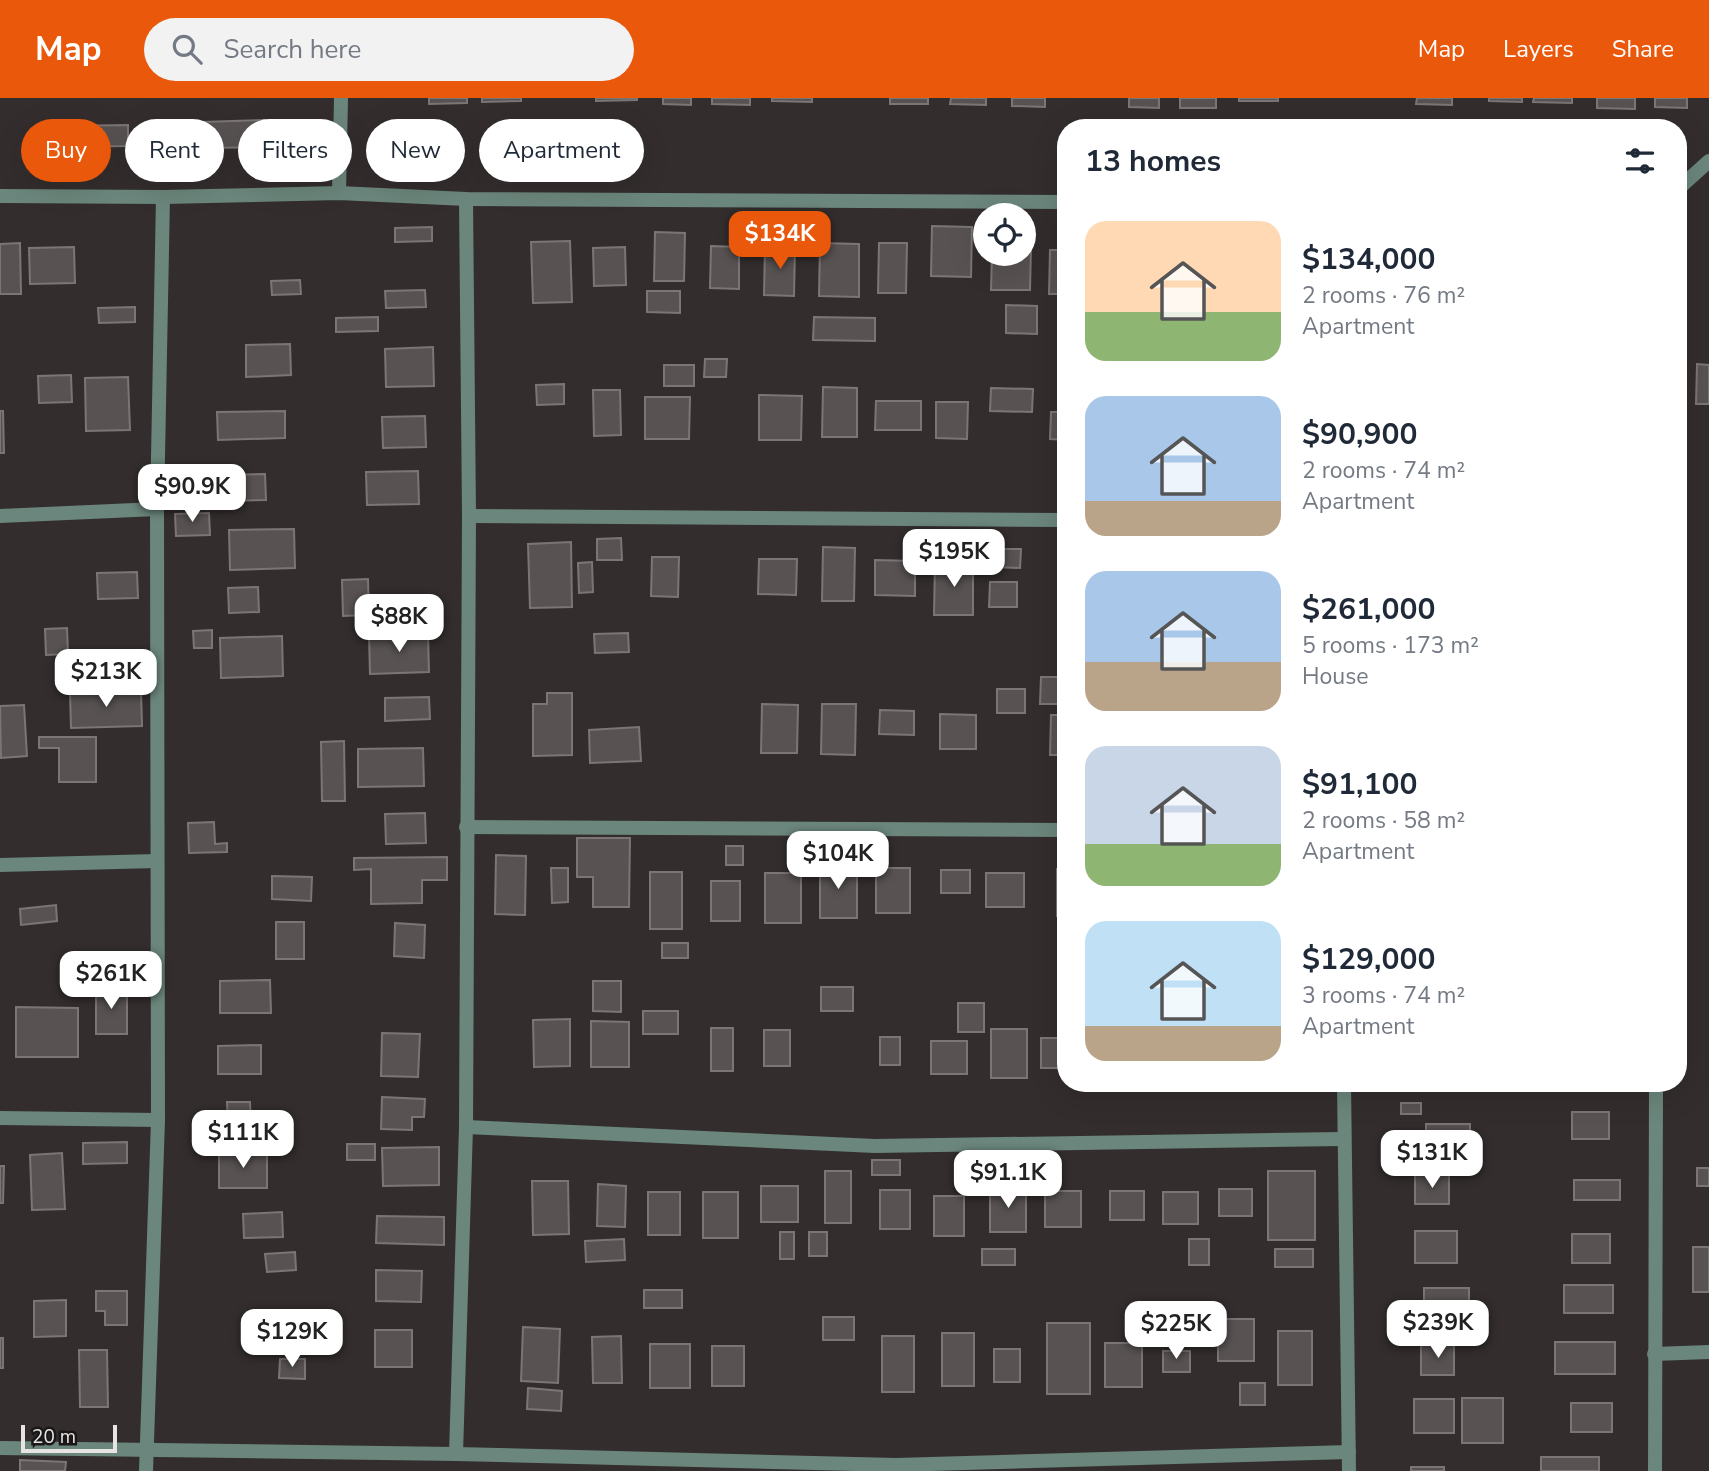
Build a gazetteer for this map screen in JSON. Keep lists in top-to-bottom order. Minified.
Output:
{"scale_bar":"20 m","page":{"header":"Map","search":"Search here","nav":["Map","Layers","Share"],"chip":["Buy","Rent","Filters","New","Apartment"],"heading":"13 homes","list":[{"name":"$134,000","note":"2 rooms · 76 m² · Apartment"},{"name":"$90,900","note":"2 rooms · 74 m² · Apartment"},{"name":"$261,000","note":"5 rooms · 173 m² · House"},{"name":"$91,100","note":"2 rooms · 58 m² · Apartment"},{"name":"$129,000","note":"3 rooms · 74 m² · Apartment"}],"price":["$134K","$90.9K","$195K","$88K","$213K","$104K","$261K","$111K","$131K","$91.1K","$239K","$225K","$129K"],"scale":"20 m"}}
